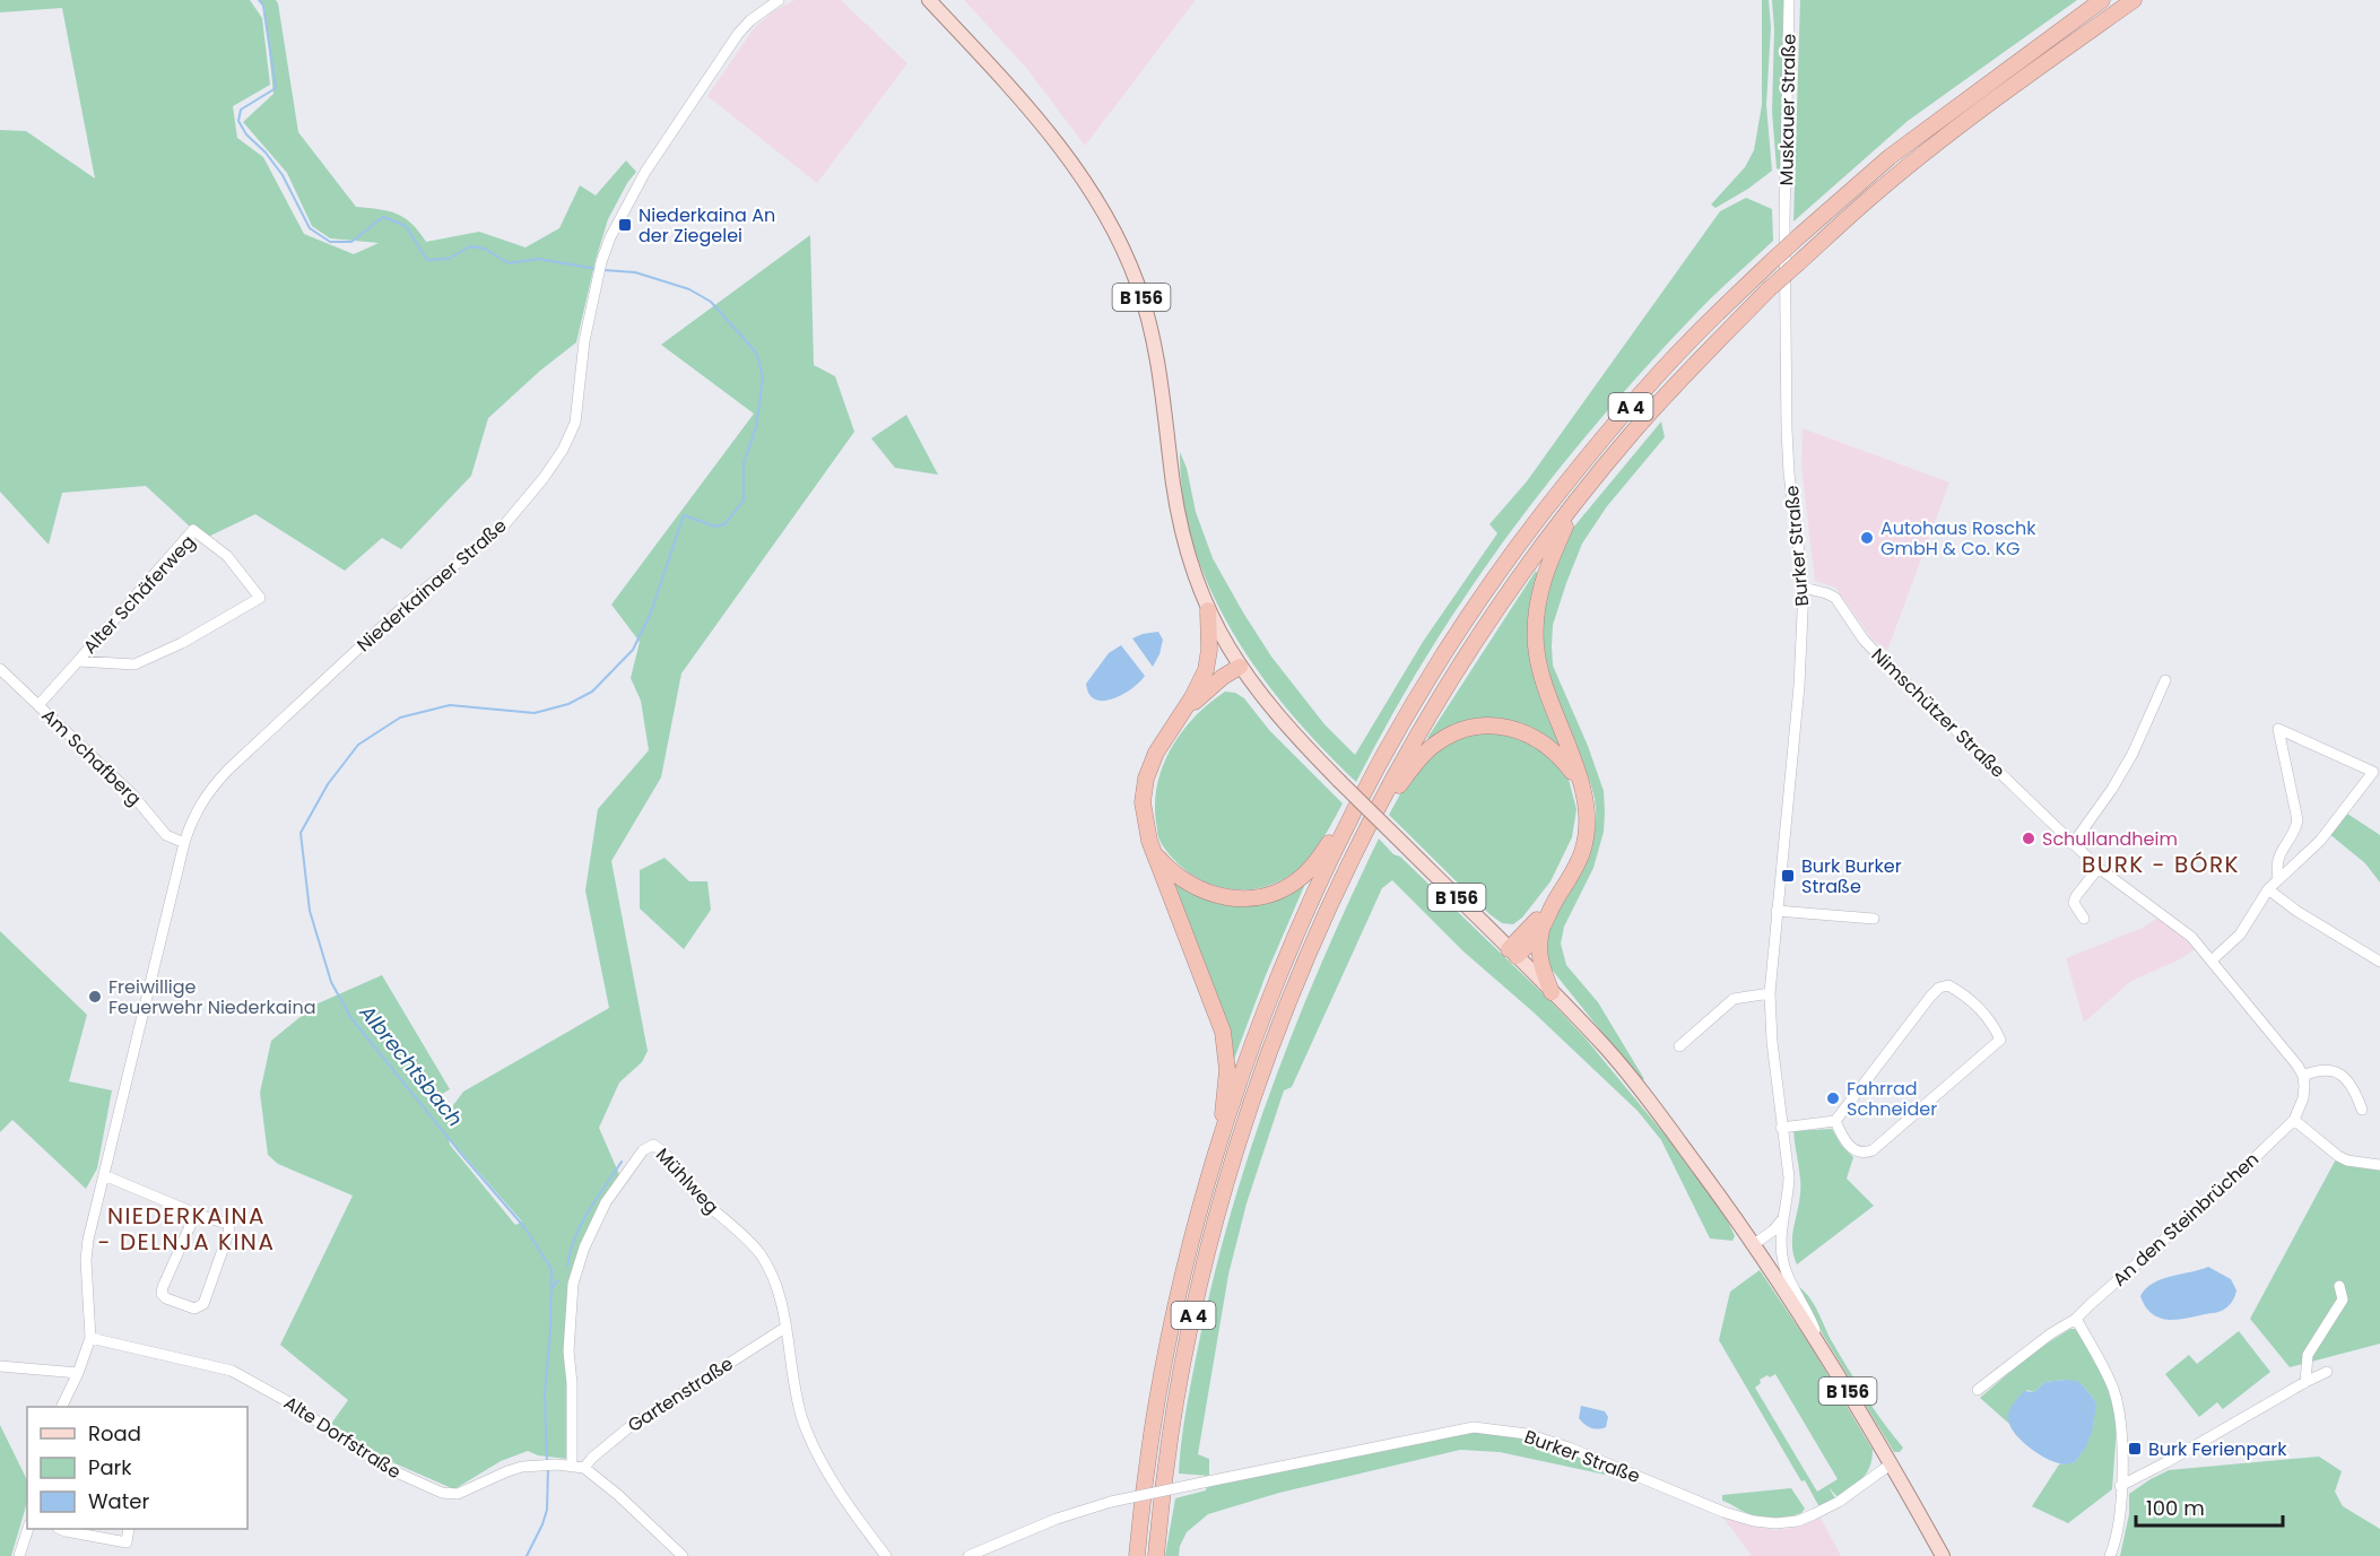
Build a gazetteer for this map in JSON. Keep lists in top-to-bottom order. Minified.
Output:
{"streets":{"highway":["A 4"],"main road":["B 156"],"street":["Muskauer Straße","Burker Straße","Niederkainaer Straße","Alter Schäferweg","Nimschützer Straße","Am Schafberg","Mühlweg","An den Steinbrüchen","Gartenstraße","Alte Dorfstraße"]},"crossings":[["Muskauer Straße","Burker Straße"],["B 156","Burker Straße"],["Burker Straße","Nimschützer Straße"],["Niederkainaer Straße","Am Schafberg"],["Niederkainaer Straße","Alte Dorfstraße"],["Alter Schäferweg","Am Schafberg"],["Mühlweg","Alte Dorfstraße"],["Gartenstraße","Alte Dorfstraße"]],"districts":["BURK - BÓRK","NIEDERKAINA - DELNJA KINA"],"water":["Albrechtsbach"],"places":{"transit":["Niederkaina An der Ziegelei","Burk Burker Straße","Burk Ferienpark"],"other":["Autohaus Roschk GmbH & Co. KG","Schullandheim","Freiwillige Feuerwehr Niederkaina","Fahrrad Schneider"]},"legend":["Road","Park","Water"],"scale_bar":"100 m"}
